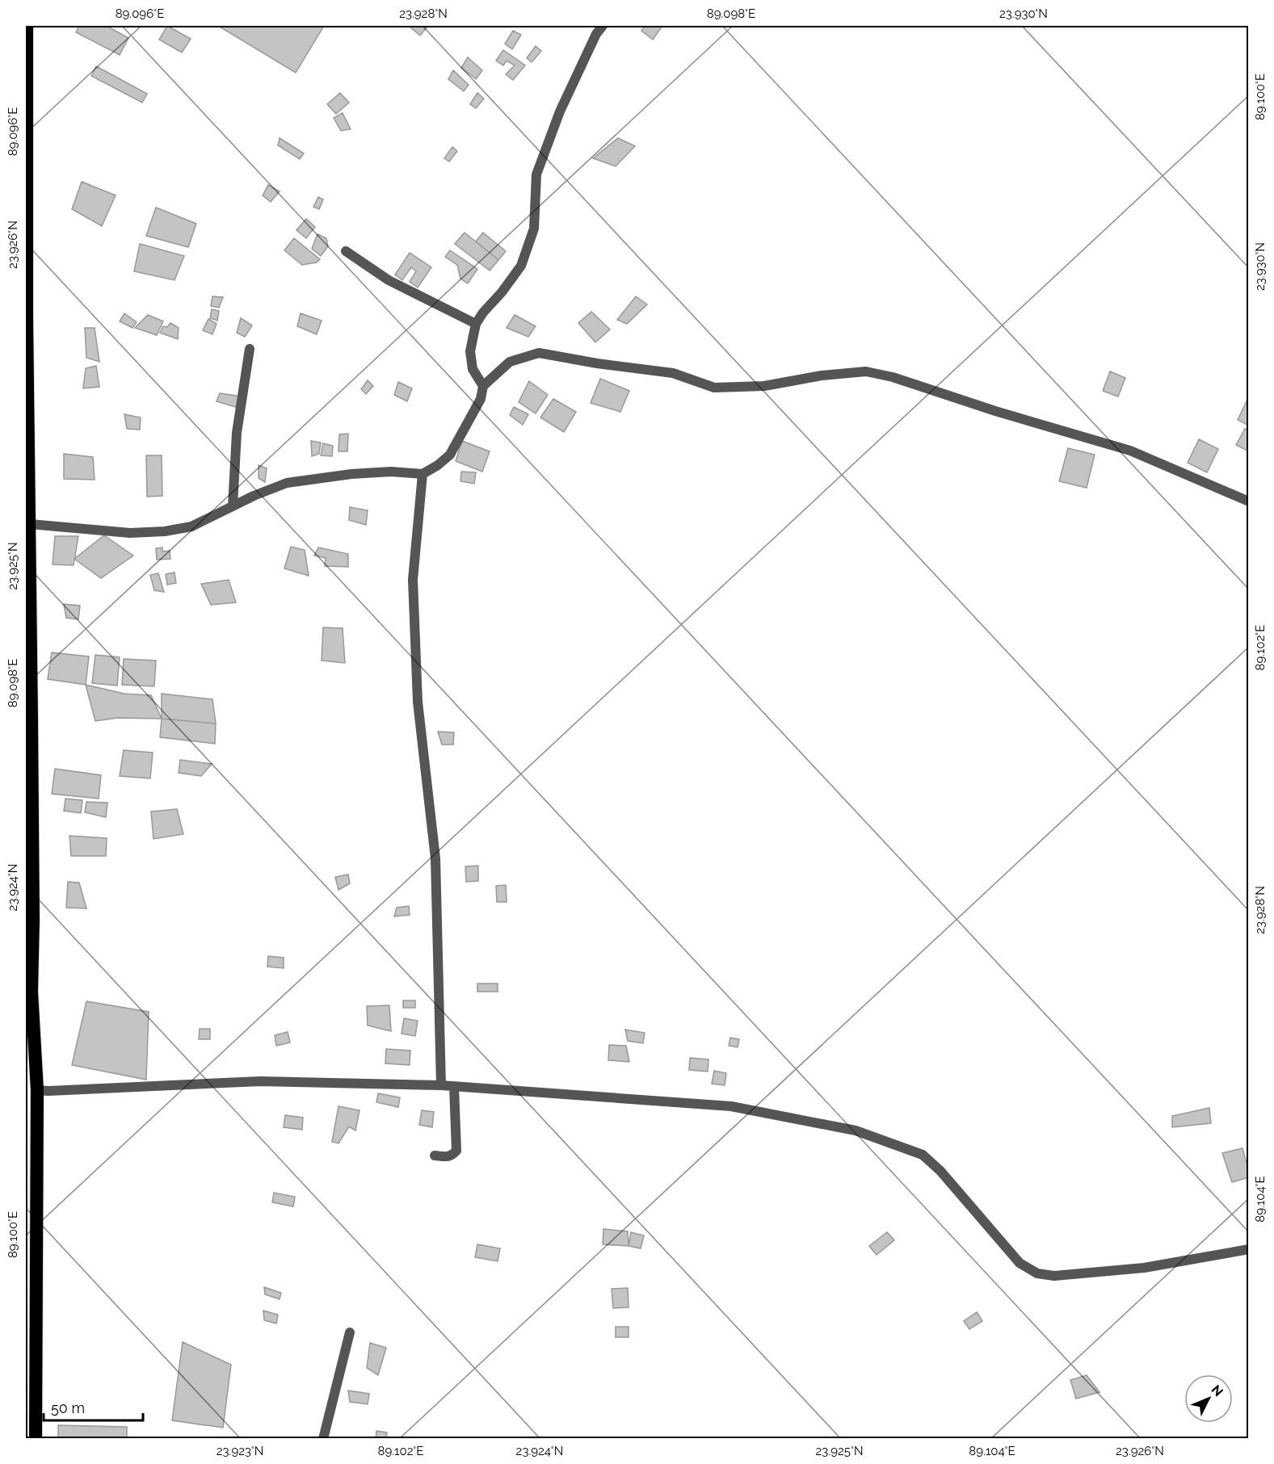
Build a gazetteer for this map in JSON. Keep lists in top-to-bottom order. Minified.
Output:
{"scale_bar":"50 m","north":"top right","coordinates":["89.096°E","23.928°N","89.098°E","23.930°N","89.100°E","23.926°N","23.925°N","89.102°E","23.924°N","89.104°E","23.923°N"]}
